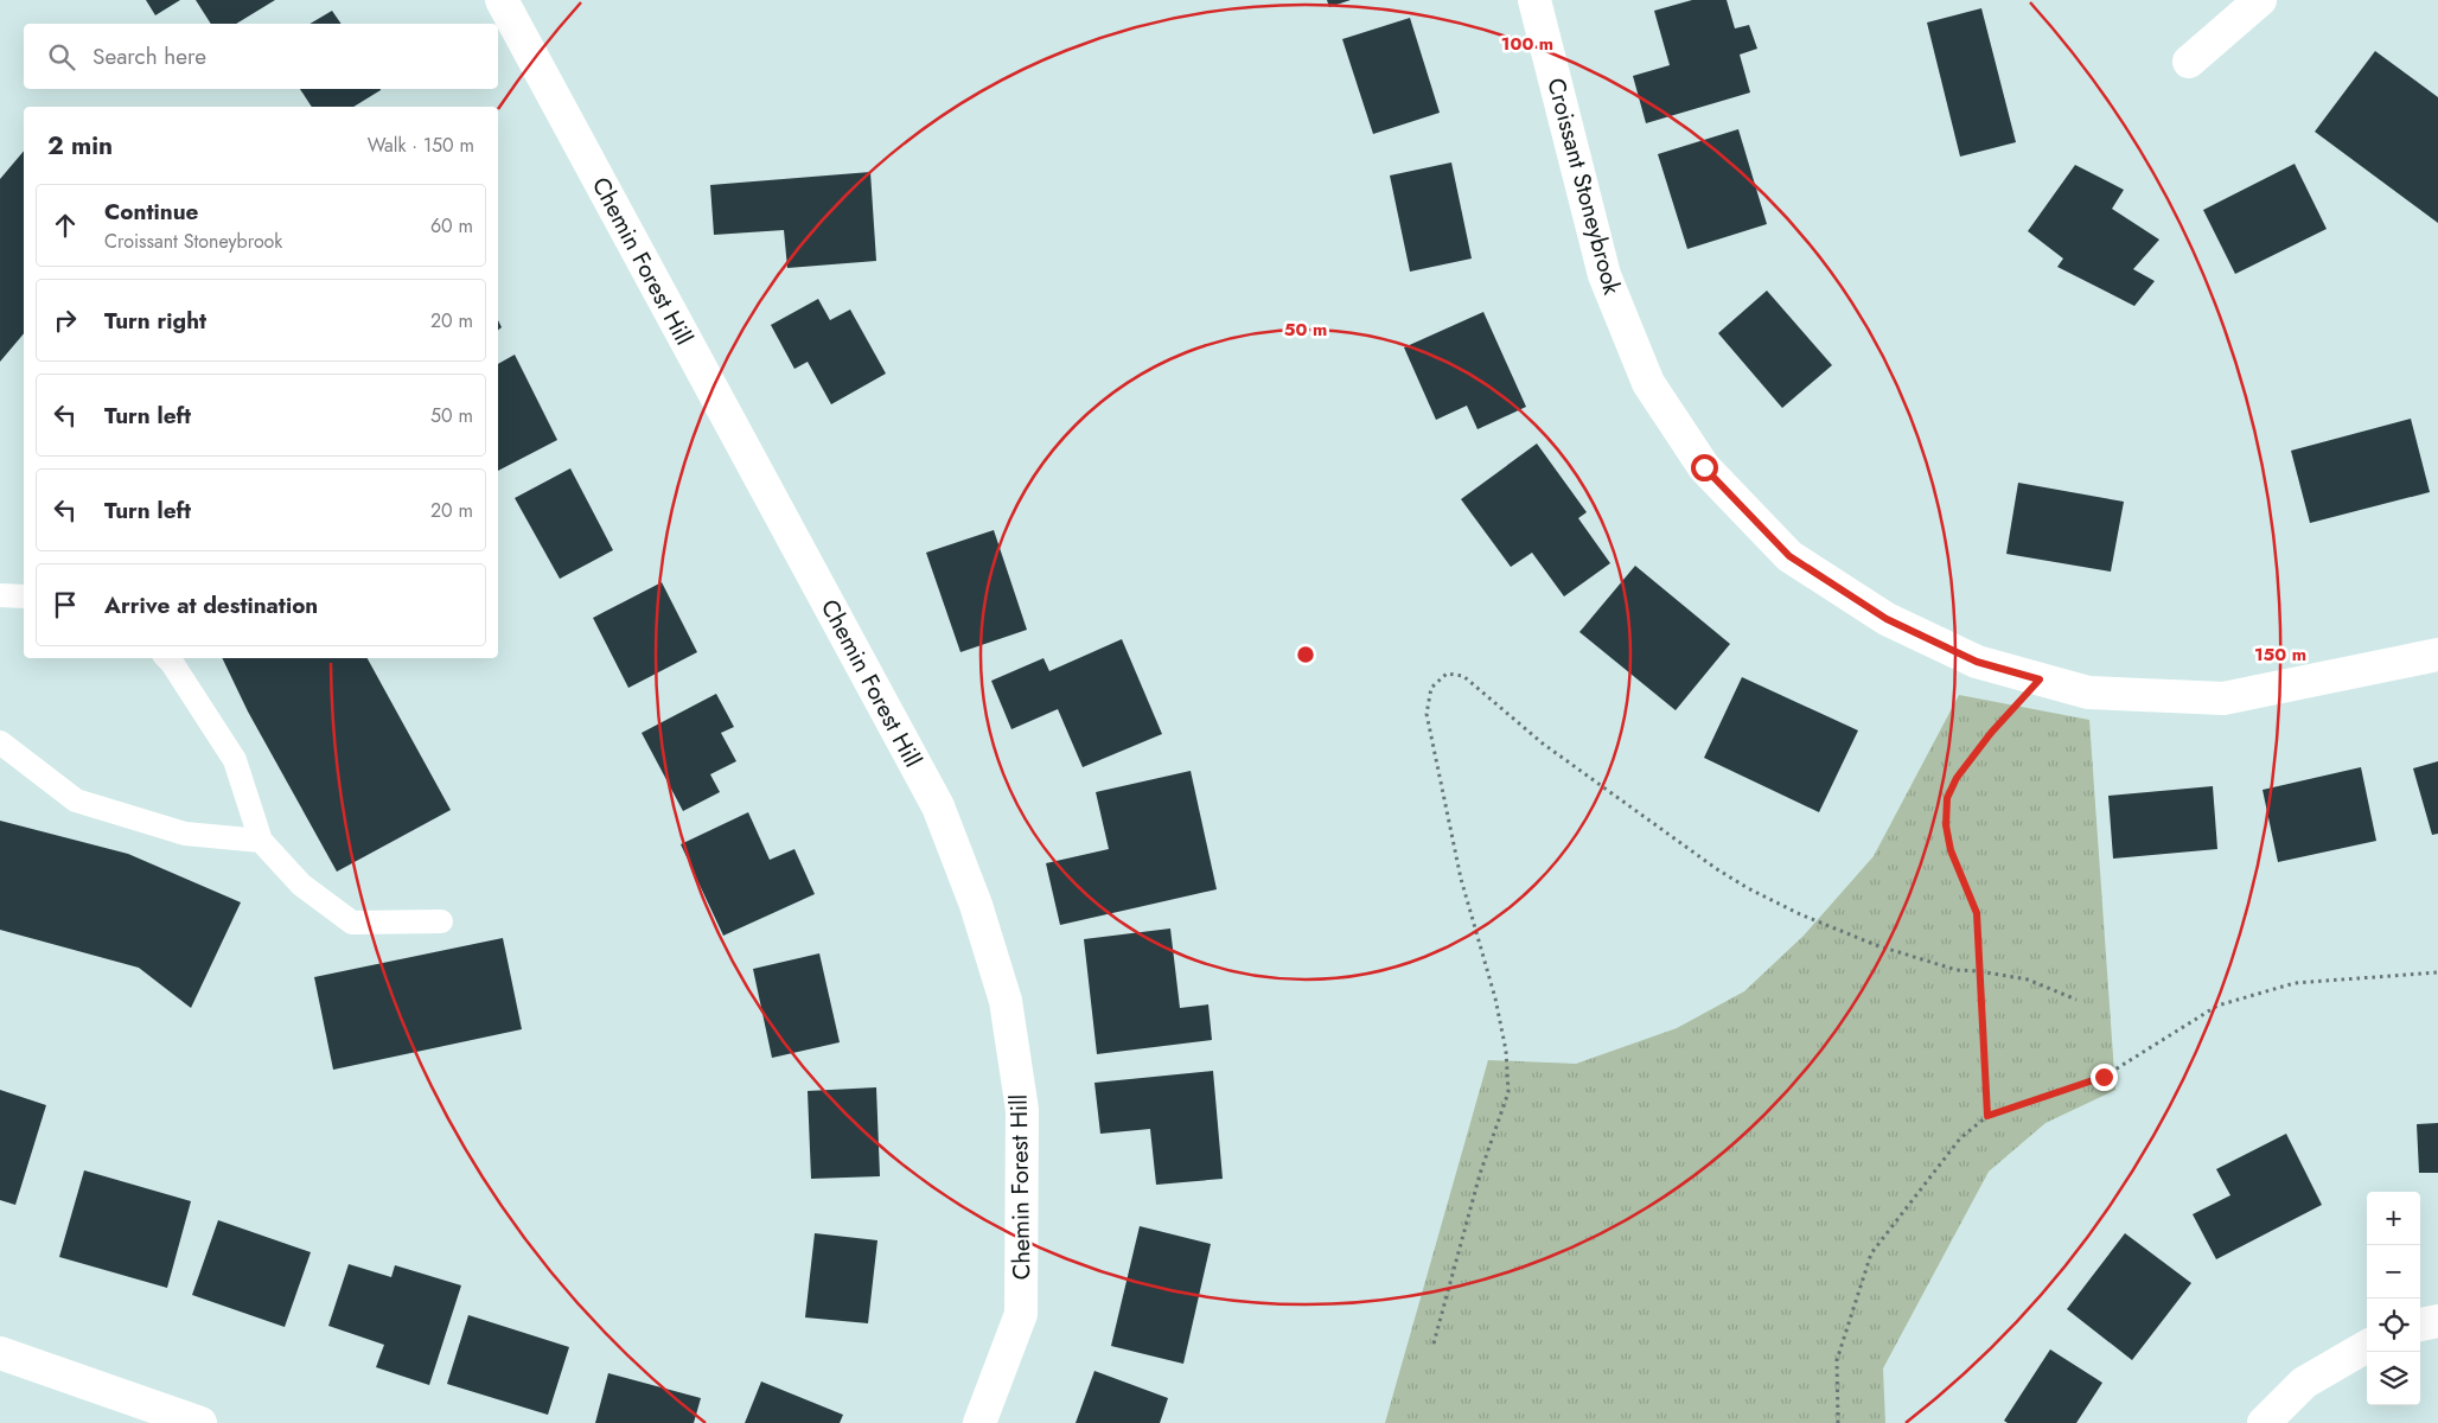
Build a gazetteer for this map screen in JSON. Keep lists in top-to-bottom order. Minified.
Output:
{"streets":{"street":["Croissant Stoneybrook","Chemin Forest Hill"]},"page":{"search":"Search here","heading":["2 min","Walk · 150 m"],"list":[["Continue","Croissant Stoneybrook","60 m"],["Turn right","20 m"],["Turn left","50 m"],["Turn left","20 m"],"Arrive at destination"],"map_buttons":["+","−"]},"rings":["100 m","50 m","150 m"]}
